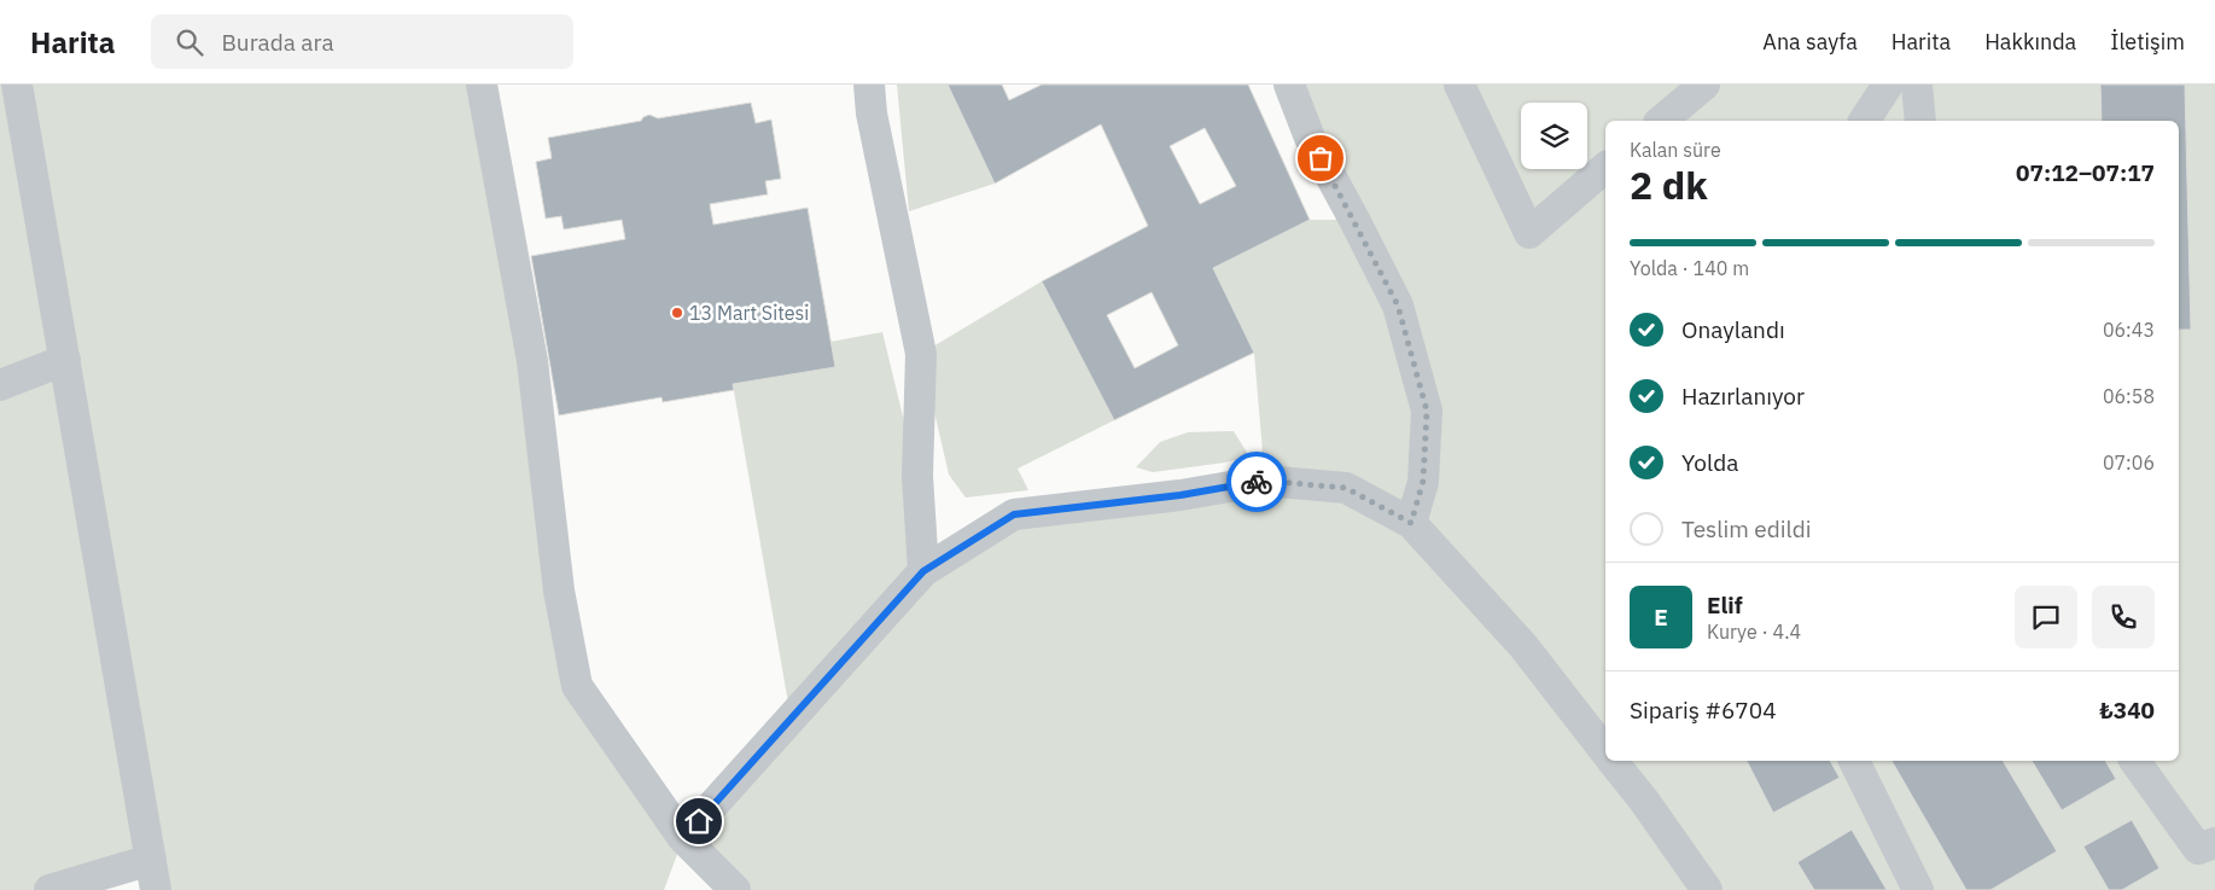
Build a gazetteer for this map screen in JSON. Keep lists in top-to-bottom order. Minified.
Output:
{"places":["13 Mart Sitesi"],"page":{"header":"Harita","search":"Burada ara","nav":["Ana sayfa","Harita","Hakkında","İletişim"],"heading":["2 dk","Kalan süre","07:12–07:17"],"panel":["Elif","Kurye · 4.4","Sipariş #6704","₺340"],"bar":"Yolda · 140 m","list":[["Onaylandı","06:43"],["Hazırlanıyor","06:58"],["Yolda","07:06"],"Teslim edildi"],"round":"E"}}
